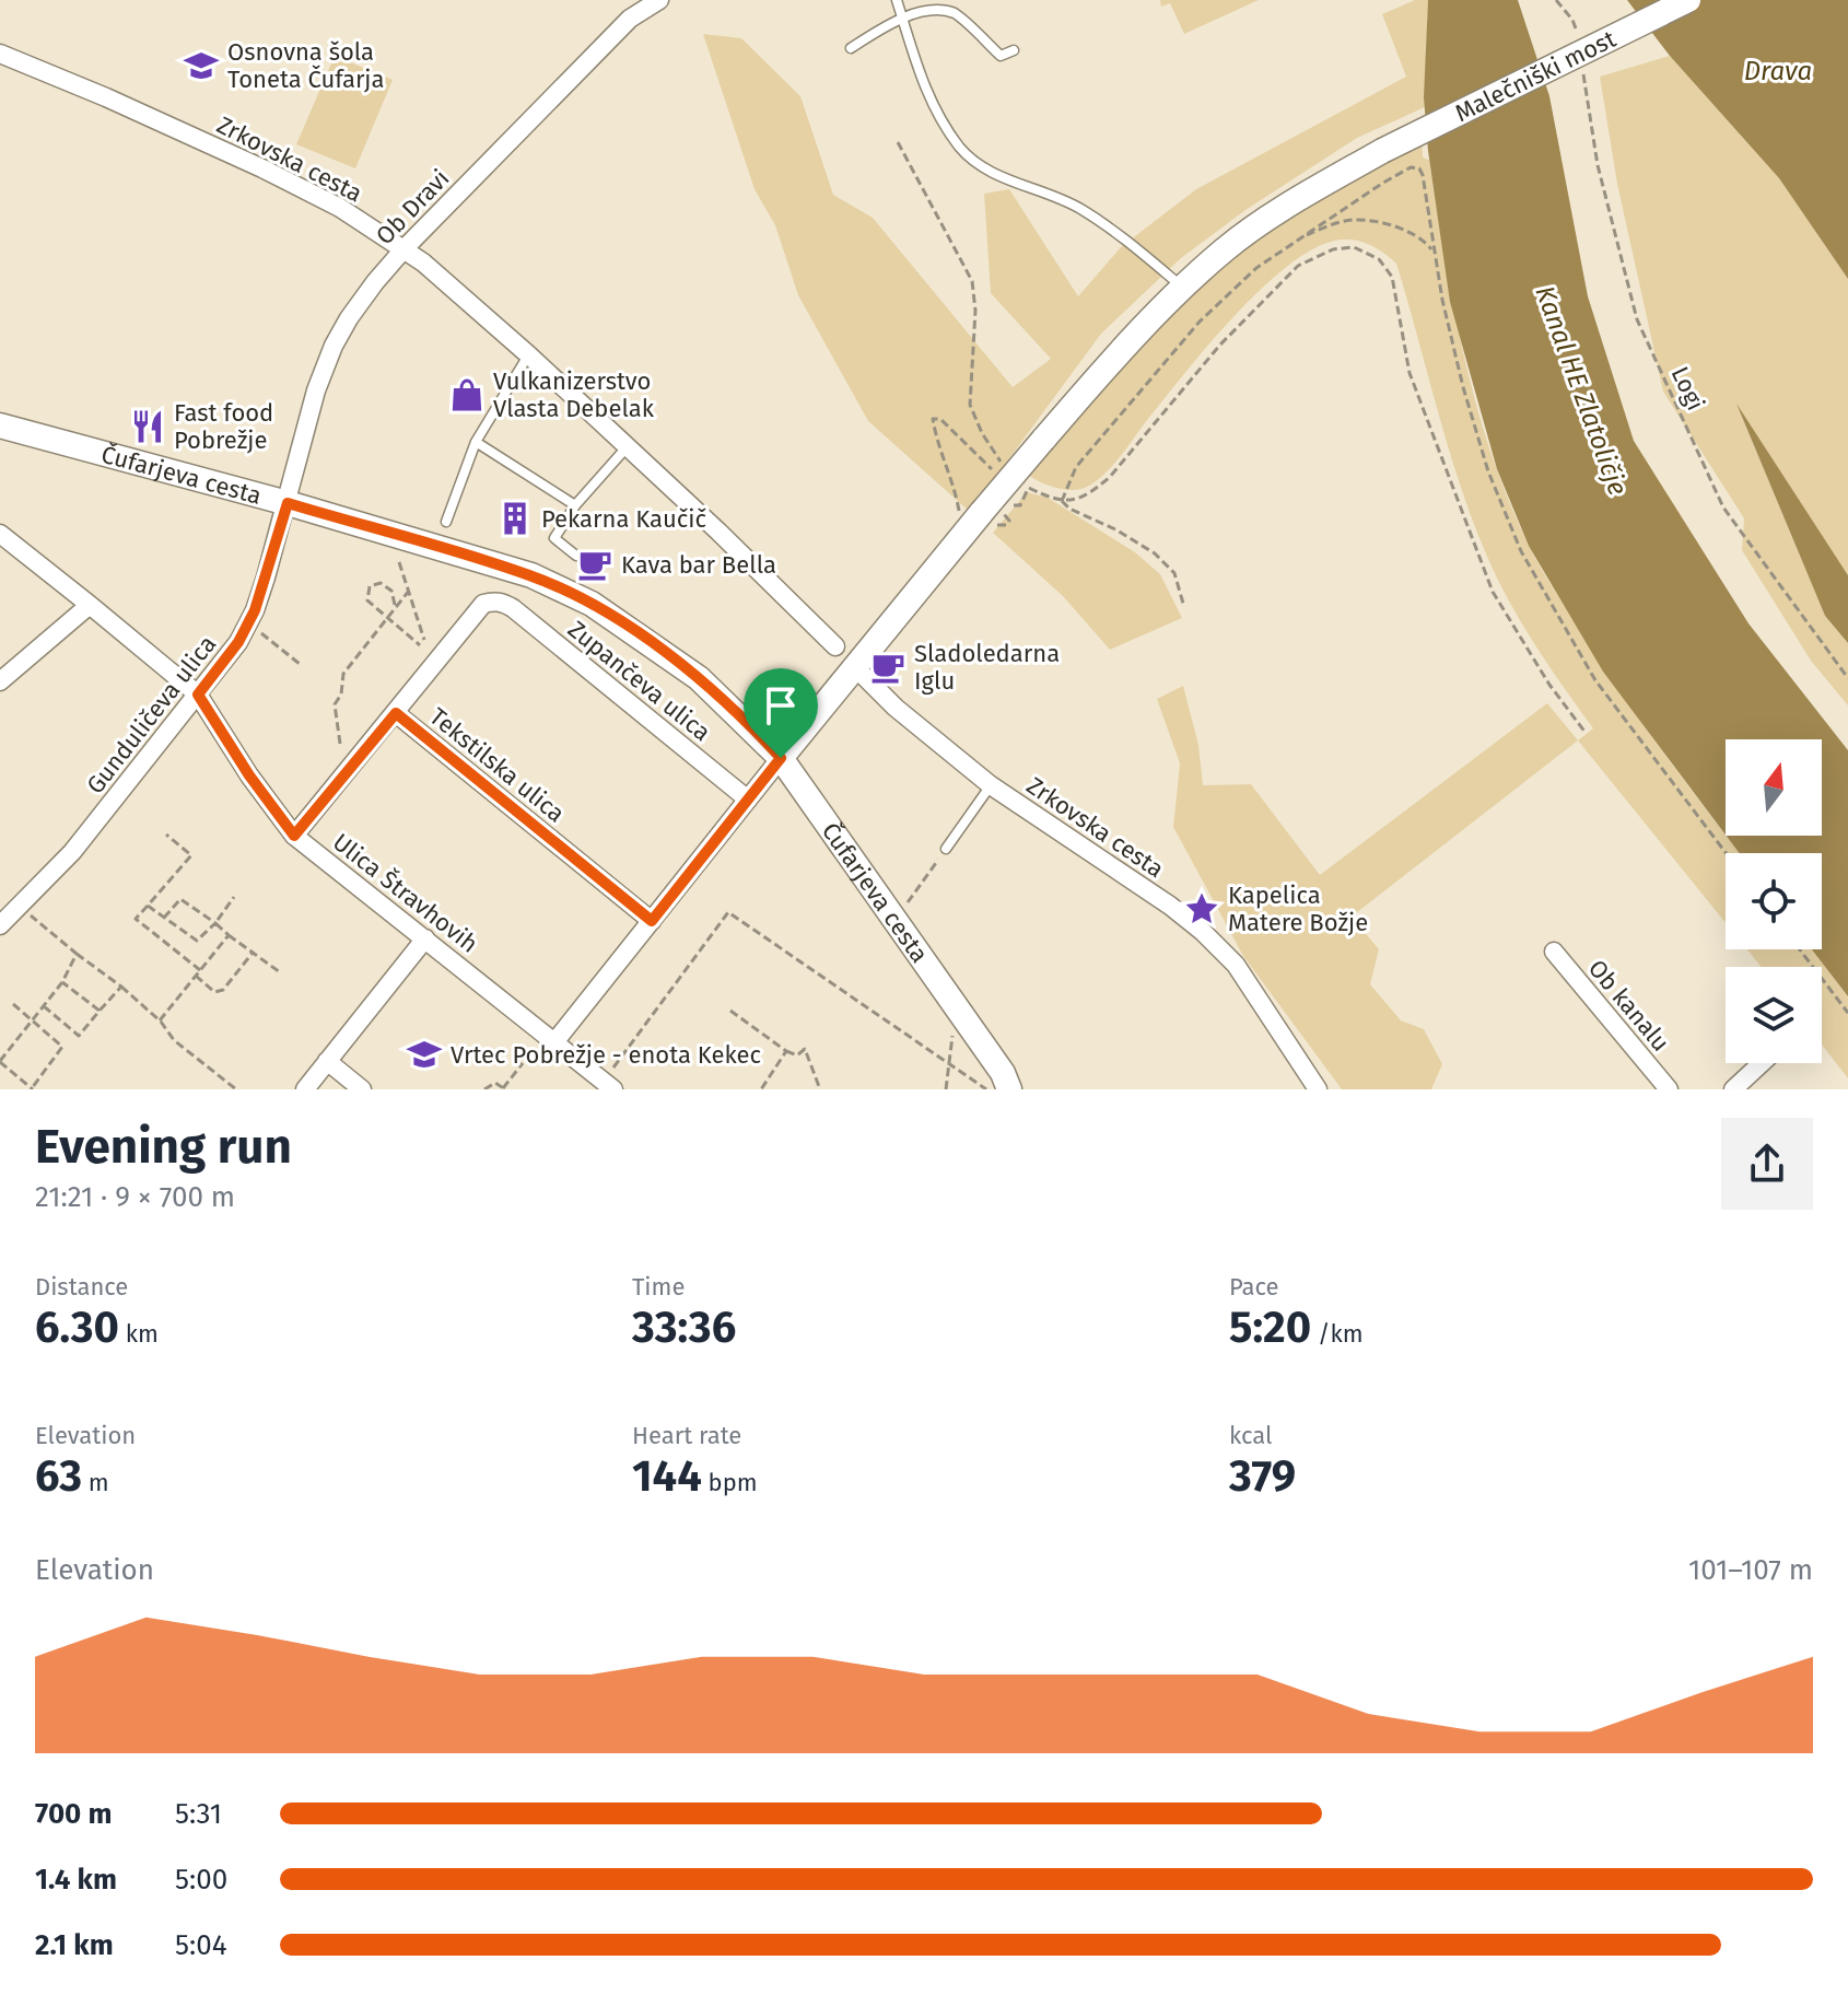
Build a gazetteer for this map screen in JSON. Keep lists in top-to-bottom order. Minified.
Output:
{"streets":{"street":["Malečniški most","Zrkovska cesta","Ob Dravi","Čufarjeva cesta","Zupančeva ulica","Gunduličeva ulica","Tekstilska ulica","Ulica Štravhovih","Ob kanalu"],"path":["Logi"]},"crossings":[["Malečniški most","Zrkovska cesta"],["Malečniški most","Čufarjeva cesta"],["Zrkovska cesta","Ob Dravi"],["Ob Dravi","Čufarjeva cesta"],["Ob Dravi","Gunduličeva ulica"],["Čufarjeva cesta","Gunduličeva ulica"],["Zupančeva ulica","Tekstilska ulica"],["Gunduličeva ulica","Ulica Štravhovih"],["Tekstilska ulica","Ulica Štravhovih"]],"water":["Drava","Kanal HE Zlatoličje"],"places":{"school or university":["Osnovna šola Toneta Čufarja","Vrtec Pobrežje - enota Kekec"],"shop":["Vulkanizerstvo Vlasta Debelak"],"restaurant":["Fast food Pobrežje"],"building":["Pekarna Kaučič"],"cafe":["Kava bar Bella","Sladoledarna Iglu"],"place":["Kapelica Matere Božje"]},"north":"top","page":{"heading":["Evening run","21:21 · 9 × 700 m"],"stats":[["Distance","6.30 km"],["Time","33:36"],["Pace","5:20 /km"],["Elevation","63 m"],["Heart rate","144 bpm"],["kcal","379"]],"chart":["Elevation","101–107 m"],"list":[{"name":"700 m","note":"5:31"},{"name":"1.4 km","note":"5:00"},{"name":"2.1 km","note":"5:04"}]}}
